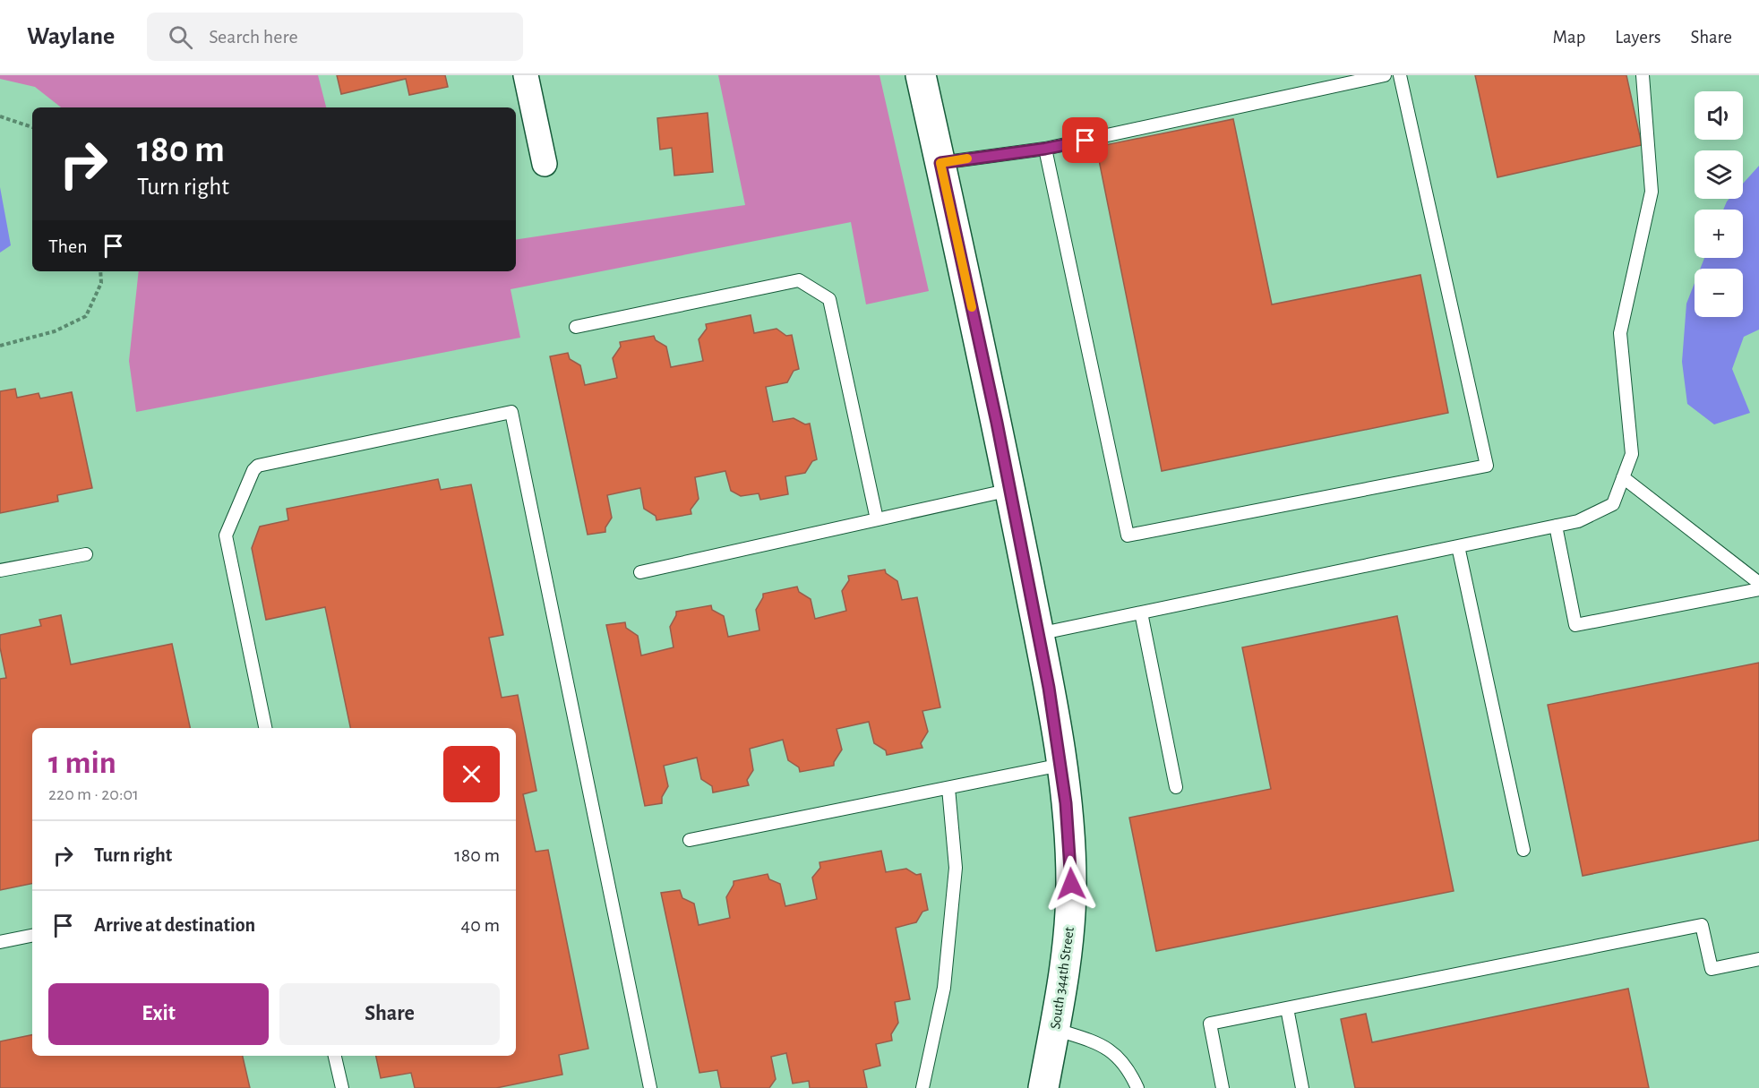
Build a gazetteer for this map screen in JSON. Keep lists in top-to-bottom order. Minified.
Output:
{"streets":{"street":["South 344th Street"]},"page":{"header":"Waylane","search":"Search here","nav":["Map","Layers","Share"],"map_buttons":["+","−"],"turn":["180 m","Turn right"],"then":"Then","heading":["1 min","220 m · 20:01"],"list":[{"name":"Turn right","value":"180 m"},{"name":"Arrive at destination","value":"40 m"}],"buttons":["Exit","Share"]}}
